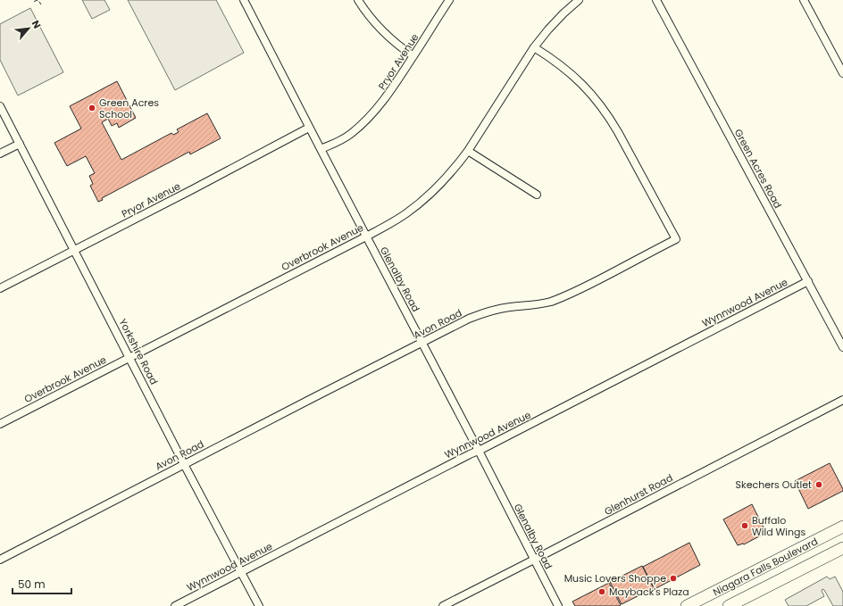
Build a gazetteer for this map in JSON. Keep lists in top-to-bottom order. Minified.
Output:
{"streets":{"main road":["Niagara Falls Boulevard"],"street":["Pryor Avenue","Green Acres Road","Overbrook Avenue","Glenalby Road","Wynnwood Avenue","Avon Road","Yorkshire Road","Glenhurst Road"]},"crossings":[["Pryor Avenue","Glenalby Road"],["Pryor Avenue","Yorkshire Road"],["Green Acres Road","Wynnwood Avenue"],["Overbrook Avenue","Glenalby Road"],["Overbrook Avenue","Avon Road"],["Overbrook Avenue","Yorkshire Road"],["Glenalby Road","Wynnwood Avenue"],["Glenalby Road","Avon Road"],["Glenalby Road","Glenhurst Road"],["Wynnwood Avenue","Yorkshire Road"],["Avon Road","Yorkshire Road"]],"places":["Green Acres School","Skechers Outlet","Buffalo Wild Wings","Music Lovers Shoppe","Mayback's Plaza"],"scale_bar":"50 m","north":"top right"}
